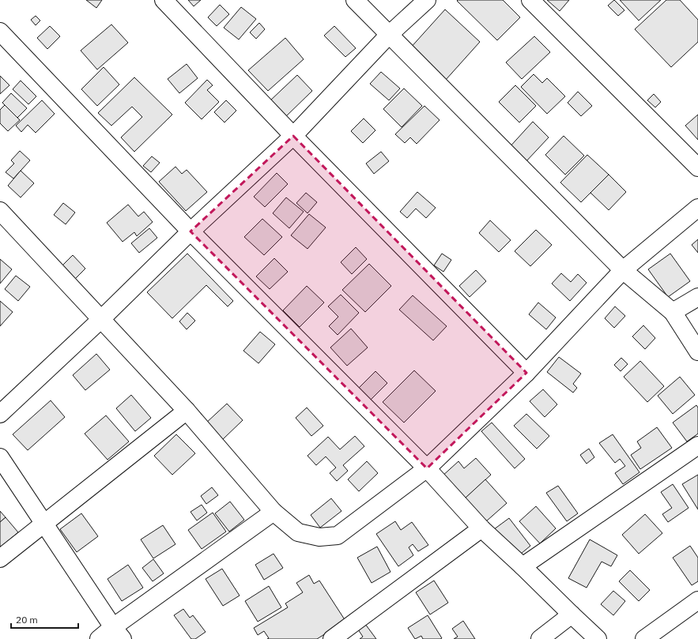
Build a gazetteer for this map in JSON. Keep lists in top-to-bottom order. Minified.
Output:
{"scale_bar":"20 m"}
